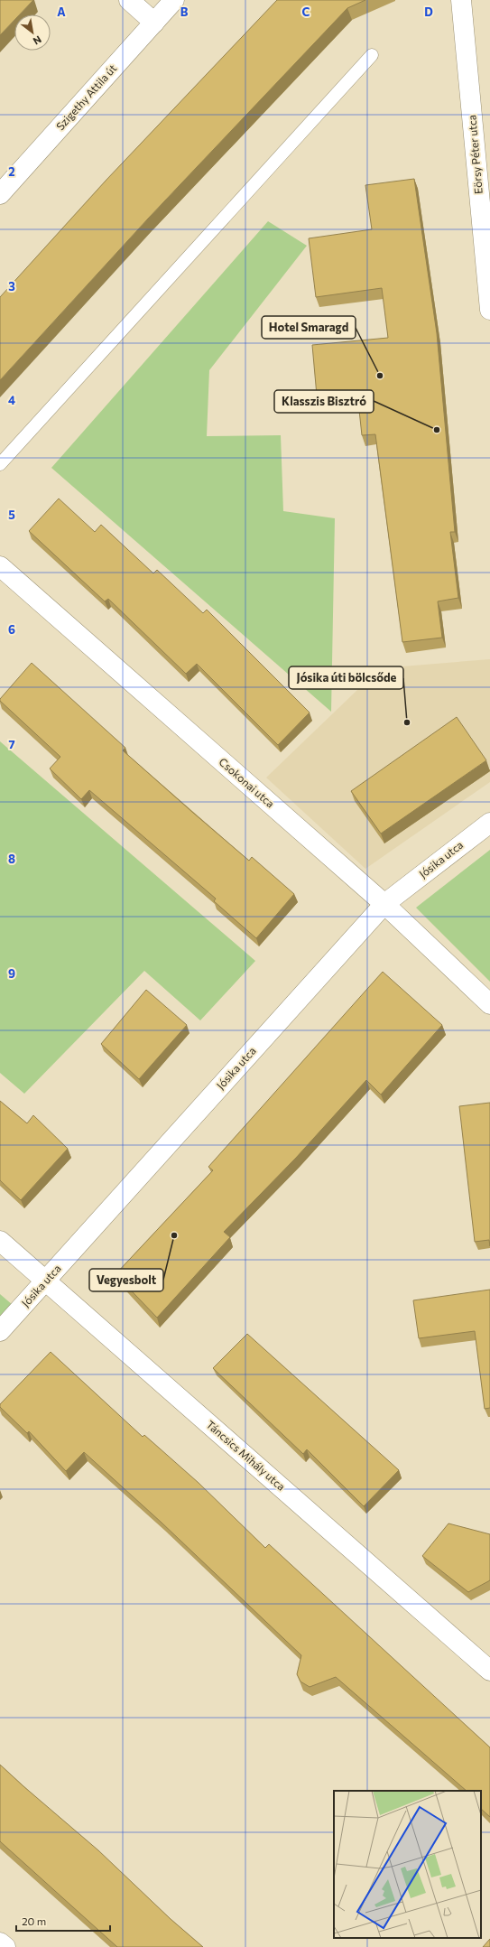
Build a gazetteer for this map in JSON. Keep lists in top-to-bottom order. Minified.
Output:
{"streets":{"street":["Szigethy Attila út","Eörsy Péter utca","Csokonai utca","Jósika utca","Táncsics Mihály utca"]},"crossings":[["Csokonai utca","Jósika utca"],["Jósika utca","Táncsics Mihály utca"]],"places":["Hotel Smaragd","Klasszis Bisztró","Jósika úti bölcsőde","Vegyesbolt"],"scale_bar":"20 m","north":"bottom right","grid":{"columns":["A","B","C","D"],"rows":["2","3","4","5","6","7","8","9"]}}
